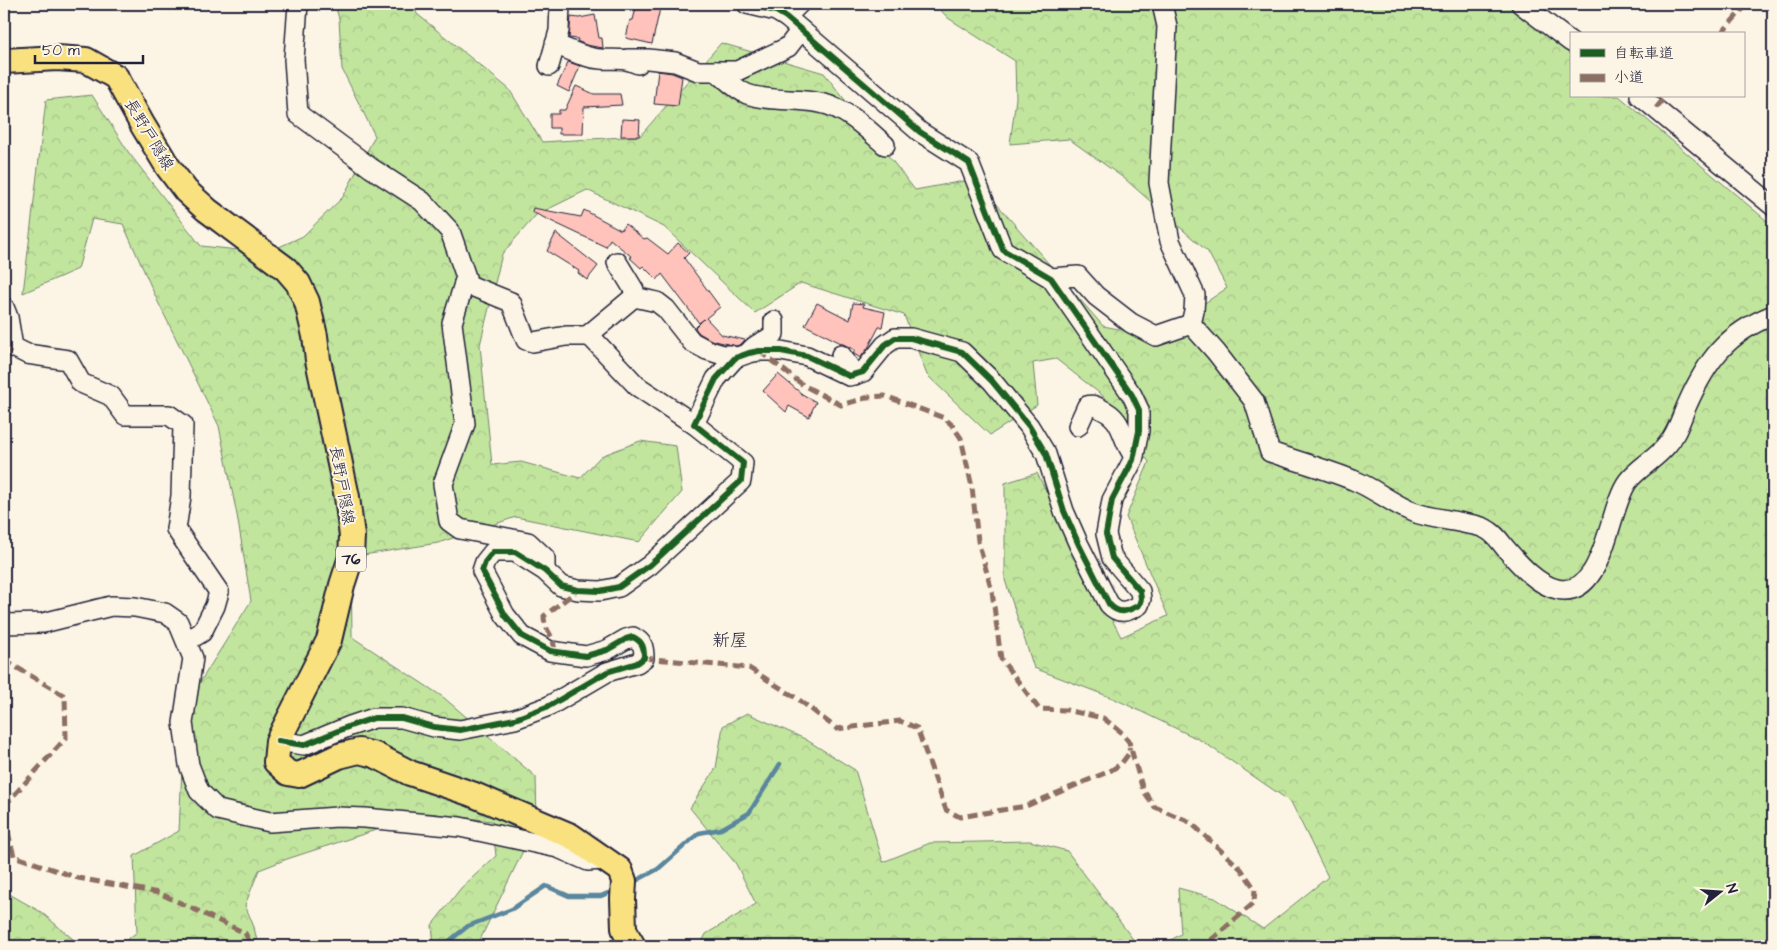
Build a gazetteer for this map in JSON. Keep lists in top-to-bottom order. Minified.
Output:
{"streets":{"main road":["長野戸隠線","76"]},"districts":["新屋"],"legend":["自転車道","小道"],"scale_bar":"50 m","north":"right"}
